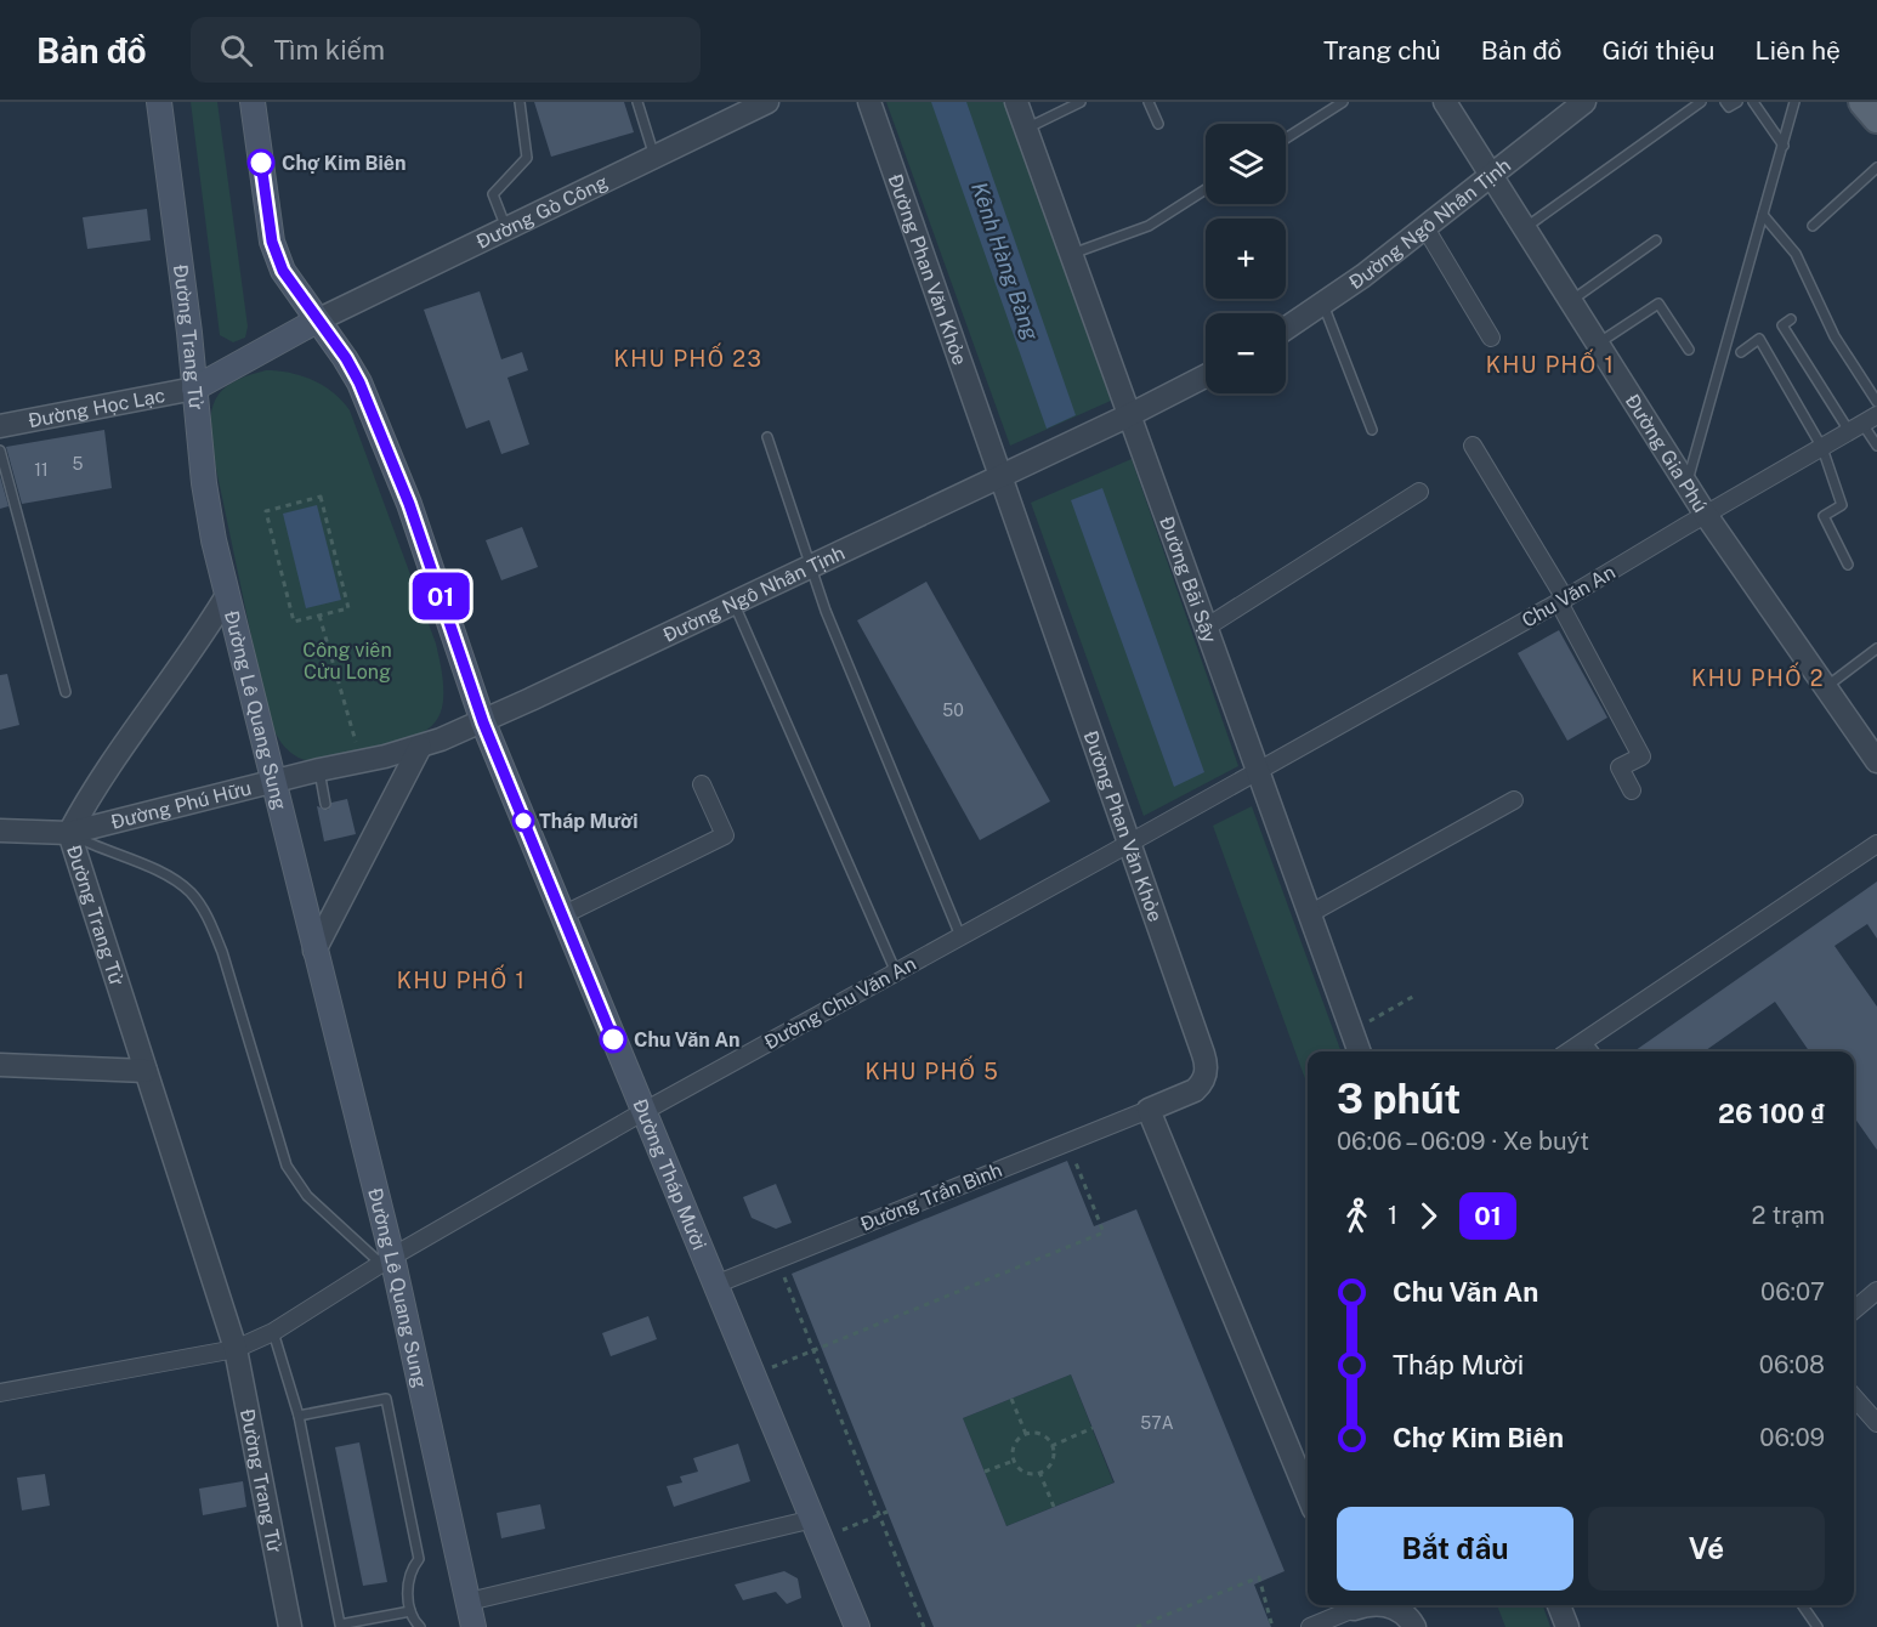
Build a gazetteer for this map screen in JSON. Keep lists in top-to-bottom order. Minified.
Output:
{"streets":{"main road":["Đường Trang Tử","Đường Lê Quang Sung","Đường Tháp Mười"],"street":["Đường Gò Công","Đường Ngô Nhân Tịnh","Đường Phan Văn Khỏe","Đường Học Lạc","Đường Gia Phú","Đường Bãi Sậy","Chu Văn An","Đường Phú Hữu","Đường Chu Văn An","Đường Trần Bình"]},"crossings":[["Đường Gò Công","Đường Tháp Mười"],["Đường Ngô Nhân Tịnh","Đường Phan Văn Khỏe"],["Đường Ngô Nhân Tịnh","Đường Gia Phú"],["Đường Ngô Nhân Tịnh","Đường Bãi Sậy"],["Đường Ngô Nhân Tịnh","Đường Lê Quang Sung"],["Đường Ngô Nhân Tịnh","Đường Phú Hữu"],["Đường Ngô Nhân Tịnh","Đường Tháp Mười"],["Đường Phan Văn Khỏe","Đường Chu Văn An"],["Đường Phan Văn Khỏe","Đường Trần Bình"],["Đường Trang Tử","Đường Học Lạc"],["Đường Trang Tử","Đường Lê Quang Sung"],["Đường Trang Tử","Đường Phú Hữu"],["Đường Trang Tử","Đường Chu Văn An"],["Đường Gia Phú","Chu Văn An"],["Đường Bãi Sậy","Chu Văn An"],["Đường Bãi Sậy","Đường Chu Văn An"],["Chu Văn An","Đường Chu Văn An"],["Đường Lê Quang Sung","Đường Phú Hữu"],["Đường Lê Quang Sung","Đường Chu Văn An"],["Đường Chu Văn An","Đường Tháp Mười"],["Đường Tháp Mười","Đường Trần Bình"]],"districts":["KHU PHỐ 23","KHU PHỐ 1","KHU PHỐ 2","KHU PHỐ 1","KHU PHỐ 5"],"water":["Kênh Hàng Bàng"],"parks":["Công viên Cửu Long"],"places":["Chợ Kim Biên","Tháp Mười","Chu Văn An"],"lines":["bus line 01"],"house_numbers":["5","11","50","57A"],"page":{"header":"Bản đồ","search":"Tìm kiếm","nav":["Trang chủ","Bản đồ","Giới thiệu","Liên hệ"],"on_map":"01","map_buttons":["+","−"],"heading":["3 phút","06:06 – 06:09 · Xe buýt","26 100 ₫"],"legs":["1","01","2 trạm"],"list":[{"name":"Chu Văn An","value":"06:07"},{"name":"Tháp Mười","value":"06:08"},{"name":"Chợ Kim Biên","value":"06:09"}],"buttons":["Bắt đầu","Vé"]}}
